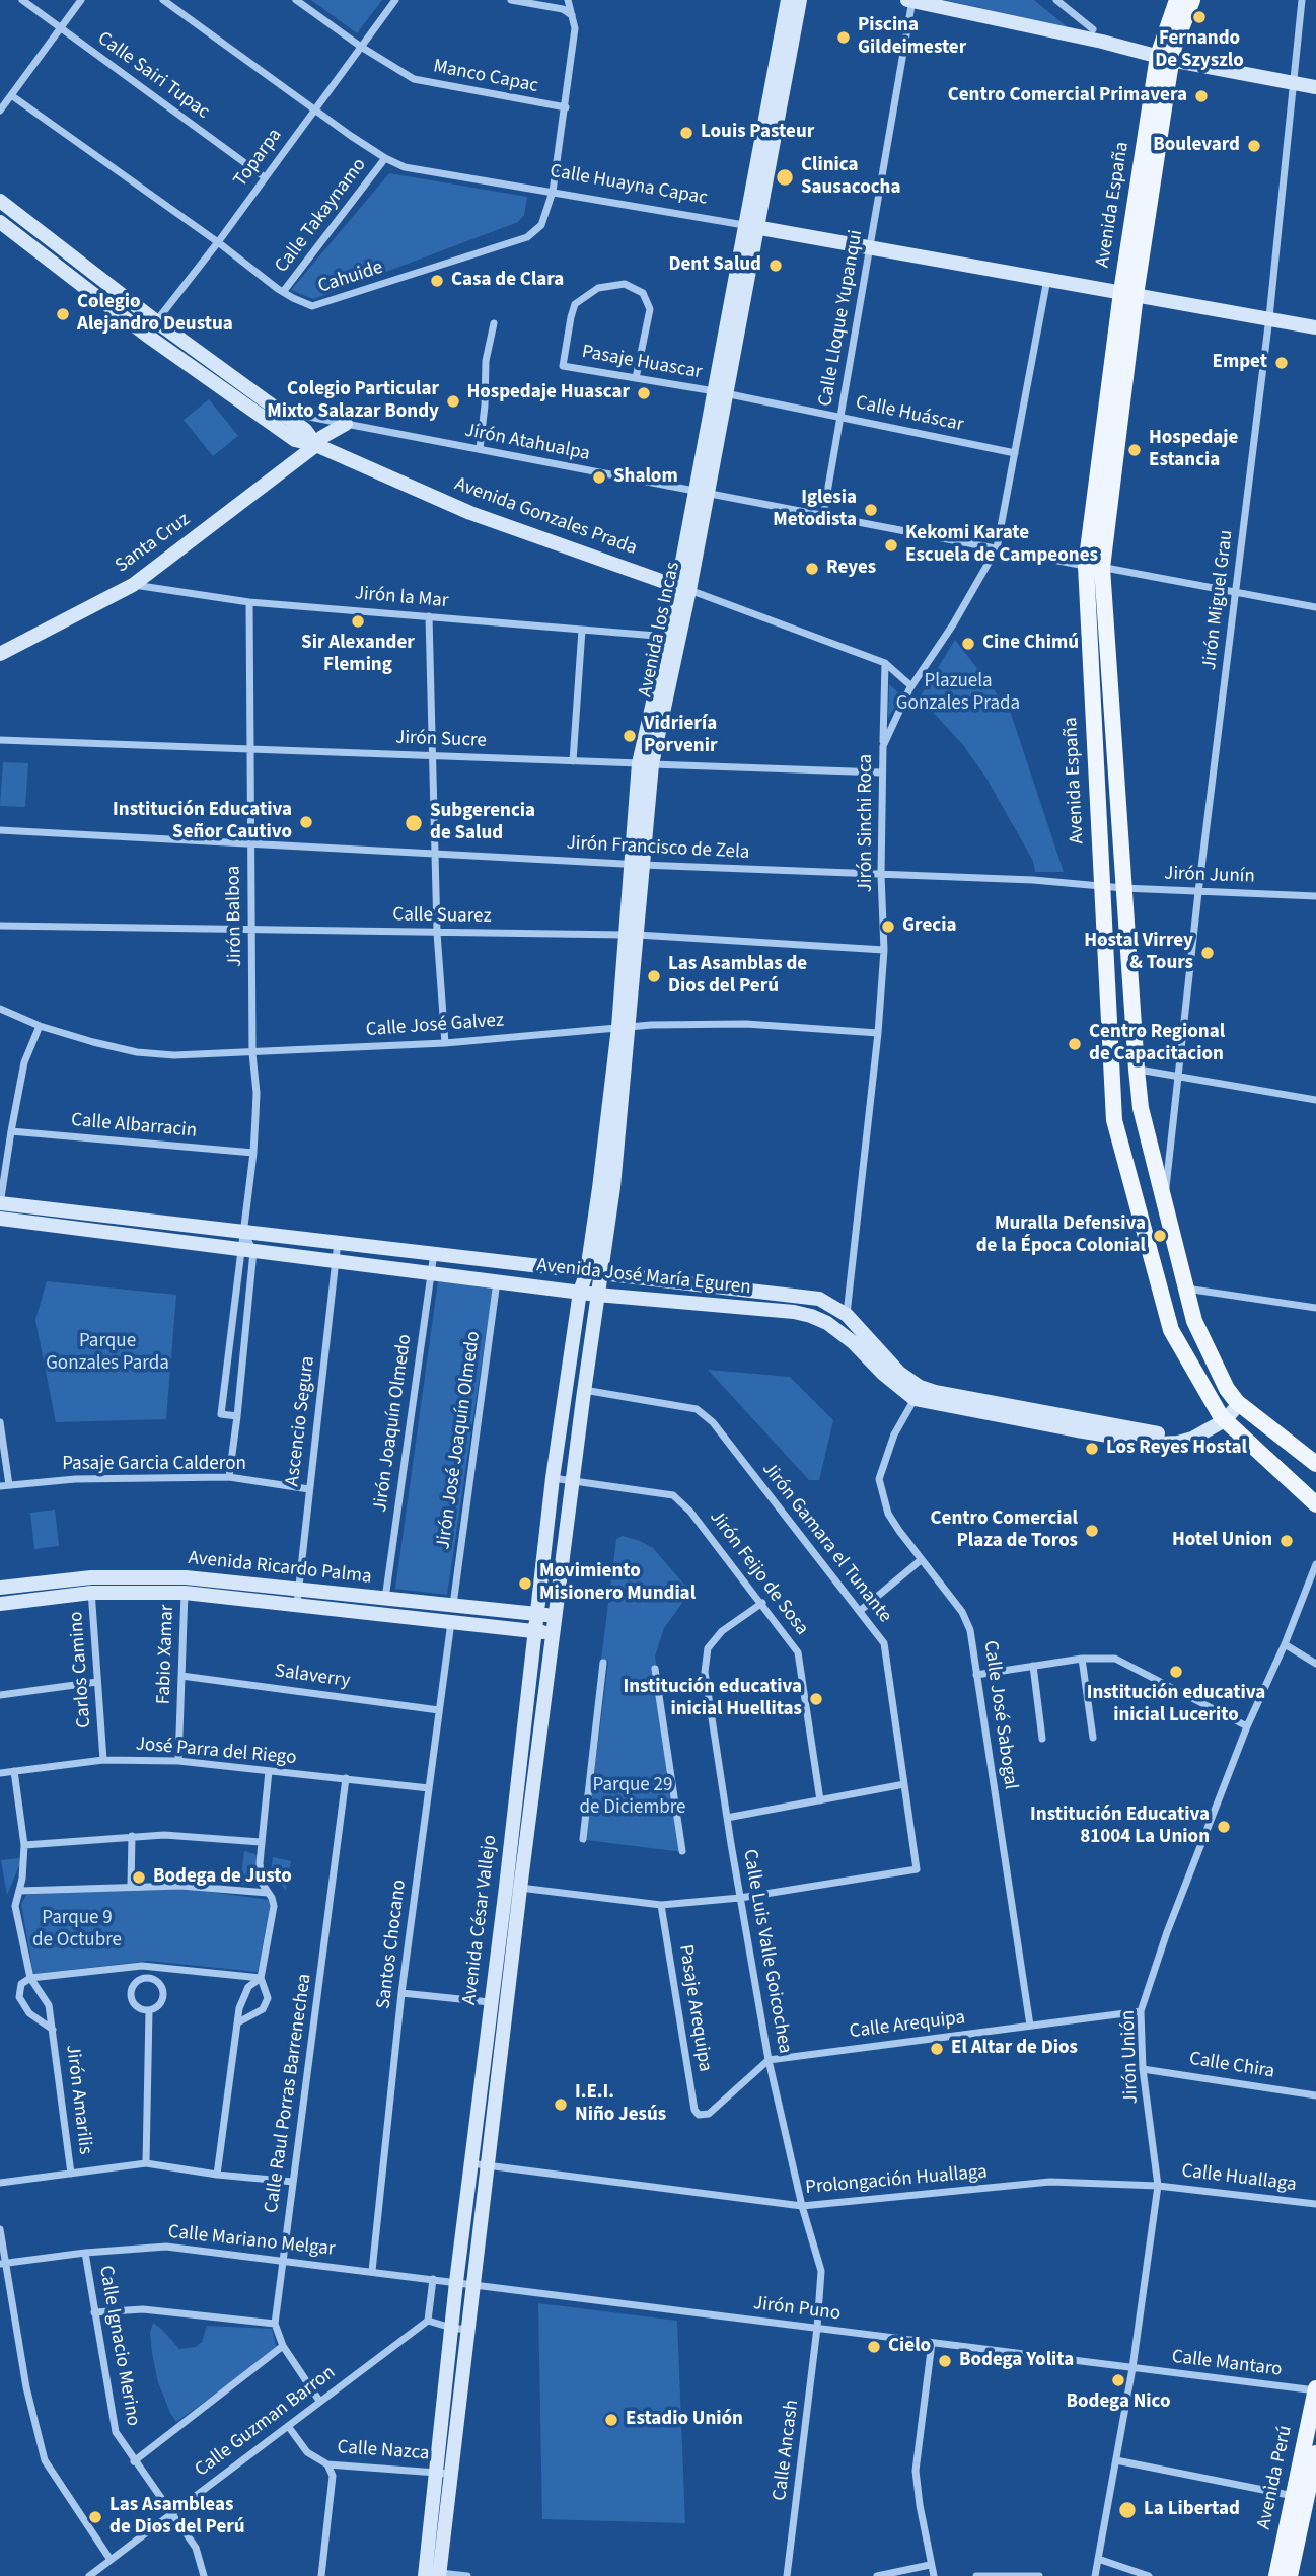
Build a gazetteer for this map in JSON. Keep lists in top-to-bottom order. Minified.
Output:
{"streets":{"main road":["Calle Huayna Capac","Avenida España","Avenida Gonzales Prada","Santa Cruz","Avenida los Incas","Avenida José María Eguren","Avenida Ricardo Palma","Avenida César Vallejo","Avenida Perú"],"street":["Calle Sairi Tupac","Manco Capac","Toparpa","Calle Takaynamo","Cahuide","Calle Lloque Yupanqui","Pasaje Huascar","Calle Huáscar","Jirón Atahualpa","Jirón la Mar","Jirón Miguel Grau","Jirón Sucre","Jirón Sinchi Roca","Jirón Francisco de Zela","Jirón Junín","Jirón Balboa","Calle Suarez","Calle José Galvez","Calle Albarracin","Ascencio Segura","Jirón Joaquín Olmedo","Jirón José Joaquín Olmedo","Pasaje Garcia Calderon","Jirón Gamara el Tunante","Jirón Feijo de Sosa","Fabio Xamar","Carlos Camino","Salaverry","Calle José Sabogal","José Parra del Riego","Santos Chocano","Calle Luis Valle Goicochea","Pasaje Arequipa","Calle Arequipa","Jirón Unión","Calle Chira","Calle Raul Porras Barrenechea","Jirón Amarilis","Calle Huallaga","Prolongación Huallaga","Calle Mariano Melgar","Jirón Puno","Calle Ignacio Merino","Calle Mantaro","Calle Guzman Barron","Calle Ancash","Calle Nazca"]},"crossings":[["Calle Sairi Tupac","Toparpa"],["Manco Capac","Toparpa"],["Manco Capac","Cahuide"],["Toparpa","Calle Huayna Capac"],["Toparpa","Cahuide"],["Toparpa","Avenida Gonzales Prada"],["Calle Huayna Capac","Avenida España"],["Calle Huayna Capac","Calle Takaynamo"],["Calle Huayna Capac","Cahuide"],["Calle Huayna Capac","Calle Lloque Yupanqui"],["Calle Huayna Capac","Jirón Miguel Grau"],["Calle Huayna Capac","Avenida los Incas"],["Calle Huayna Capac","Jirón Sinchi Roca"],["Avenida España","Jirón Atahualpa"],["Avenida España","Jirón Miguel Grau"],["Avenida España","Jirón Francisco de Zela"],["Avenida España","Jirón Junín"],["Avenida España","Avenida José María Eguren"],["Calle Takaynamo","Cahuide"],["Calle Lloque Yupanqui","Calle Huáscar"],["Calle Lloque Yupanqui","Jirón Atahualpa"],["Pasaje Huascar","Calle Huáscar"],["Pasaje Huascar","Avenida los Incas"],["Calle Huáscar","Avenida los Incas"],["Calle Huáscar","Jirón Sinchi Roca"],["Jirón Atahualpa","Avenida Gonzales Prada"],["Jirón Atahualpa","Santa Cruz"],["Jirón Atahualpa","Jirón Miguel Grau"],["Jirón Atahualpa","Avenida los Incas"],["Jirón Atahualpa","Jirón Sinchi Roca"],["Avenida Gonzales Prada","Santa Cruz"],["Avenida Gonzales Prada","Avenida los Incas"],["Avenida Gonzales Prada","Jirón Sinchi Roca"],["Santa Cruz","Jirón la Mar"],["Jirón la Mar","Avenida los Incas"],["Jirón la Mar","Jirón Balboa"],["Jirón Miguel Grau","Jirón Junín"],["Avenida los Incas","Jirón Sucre"],["Avenida los Incas","Jirón Francisco de Zela"],["Avenida los Incas","Calle Suarez"],["Avenida los Incas","Calle José Galvez"],["Avenida los Incas","Avenida José María Eguren"],["Avenida los Incas","Avenida César Vallejo"],["Jirón Sucre","Jirón Sinchi Roca"],["Jirón Sucre","Jirón Balboa"],["Jirón Sinchi Roca","Jirón Francisco de Zela"],["Jirón Sinchi Roca","Calle Suarez"],["Jirón Sinchi Roca","Calle José Galvez"],["Jirón Sinchi Roca","Avenida José María Eguren"],["Jirón Francisco de Zela","Jirón Junín"],["Jirón Francisco de Zela","Jirón Balboa"],["Jirón Balboa","Calle Suarez"],["Jirón Balboa","Calle José Galvez"],["Jirón Balboa","Calle Albarracin"],["Jirón Balboa","Avenida José María Eguren"],["Avenida José María Eguren","Ascencio Segura"],["Avenida José María Eguren","Jirón Joaquín Olmedo"],["Avenida José María Eguren","Jirón José Joaquín Olmedo"],["Avenida José María Eguren","Calle José Sabogal"],["Avenida José María Eguren","Avenida César Vallejo"],["Ascencio Segura","Pasaje Garcia Calderon"],["Ascencio Segura","Avenida Ricardo Palma"],["Jirón Joaquín Olmedo","Avenida Ricardo Palma"],["Jirón José Joaquín Olmedo","Avenida Ricardo Palma"],["Jirón Gamara el Tunante","Avenida César Vallejo"],["Jirón Gamara el Tunante","Calle Luis Valle Goicochea"],["Avenida Ricardo Palma","Fabio Xamar"],["Avenida Ricardo Palma","Carlos Camino"],["Avenida Ricardo Palma","Avenida César Vallejo"],["Avenida Ricardo Palma","Santos Chocano"],["Jirón Feijo de Sosa","Avenida César Vallejo"],["Jirón Feijo de Sosa","Calle Luis Valle Goicochea"],["Fabio Xamar","Salaverry"],["Fabio Xamar","José Parra del Riego"],["Carlos Camino","José Parra del Riego"],["Salaverry","Santos Chocano"],["Calle José Sabogal","Calle Arequipa"],["José Parra del Riego","Santos Chocano"],["José Parra del Riego","Calle Raul Porras Barrenechea"],["José Parra del Riego","Jirón Amarilis"],["Avenida César Vallejo","Prolongación Huallaga"],["Avenida César Vallejo","Calle Mariano Melgar"],["Avenida César Vallejo","Jirón Puno"],["Avenida César Vallejo","Calle Nazca"],["Santos Chocano","Calle Mariano Melgar"],["Calle Luis Valle Goicochea","Pasaje Arequipa"],["Calle Luis Valle Goicochea","Calle Arequipa"],["Calle Luis Valle Goicochea","Prolongación Huallaga"],["Calle Luis Valle Goicochea","Jirón Puno"],["Calle Luis Valle Goicochea","Calle Ancash"],["Pasaje Arequipa","Calle Arequipa"],["Calle Arequipa","Jirón Unión"],["Jirón Unión","Calle Chira"],["Jirón Unión","Calle Huallaga"],["Jirón Unión","Prolongación Huallaga"],["Jirón Unión","Jirón Puno"],["Jirón Unión","Calle Mantaro"],["Calle Raul Porras Barrenechea","Calle Mariano Melgar"],["Calle Raul Porras Barrenechea","Calle Guzman Barron"],["Calle Huallaga","Prolongación Huallaga"],["Calle Mariano Melgar","Jirón Puno"],["Calle Mariano Melgar","Calle Ignacio Merino"],["Jirón Puno","Calle Mantaro"],["Jirón Puno","Calle Ancash"],["Calle Ignacio Merino","Calle Guzman Barron"],["Calle Mantaro","Avenida Perú"],["Calle Guzman Barron","Calle Nazca"]],"parks":["Plazuela Gonzales Prada","Parque Gonzales Parda","Parque 29 de Diciembre","Parque 9 de Octubre"],"places":["Fernando De Szyszlo","Piscina Gildeimester","Centro Comercial Primavera","Louis Pasteur","Boulevard","Clinica Sausacocha","Dent Salud","Casa de Clara","Colegio Alejandro Deustua","Empet","Hospedaje Huascar","Colegio Particular Mixto Salazar Bondy","Hospedaje Estancia","Shalom","Iglesia Metodista","Kekomi Karate Escuela de Campeones","Reyes","Sir Alexander Fleming","Cine Chimú","Vidriería Porvenir","Institución Educativa Señor Cautivo","Subgerencia de Salud","Grecia","Hostal Virrey & Tours","Las Asamblas de Dios del Perú","Centro Regional de Capacitacion","Muralla Defensiva de la Época Colonial","Los Reyes Hostal","Centro Comercial Plaza de Toros","Hotel Union","Movimiento Misionero Mundial","Institución educativa inicial Lucerito","Institución educativa inicial Huellitas","Institución Educativa 81004 La Union","Bodega de Justo","El Altar de Dios","I.E.I. Niño Jesús","Cielo","Bodega Yolita","Bodega Nico","Estadio Unión","La Libertad","Las Asambleas de Dios del Perú"]}
